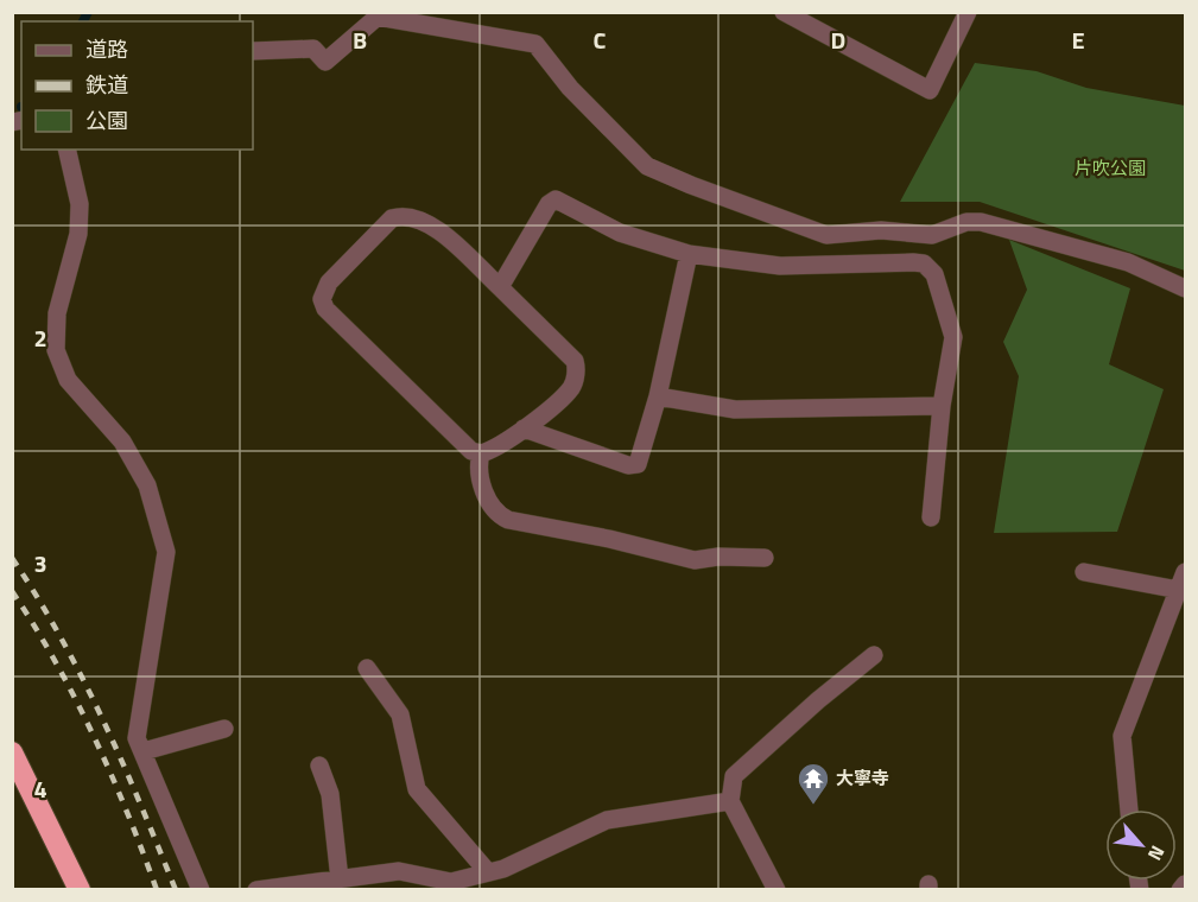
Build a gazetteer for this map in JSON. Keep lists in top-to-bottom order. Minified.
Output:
{"parks":["片吹公園"],"places":{"temple":["大寧寺"]},"legend":["道路","鉄道","公園"],"north":"bottom right","grid":{"columns":["B","C","D","E"],"rows":["2","3","4"]}}
